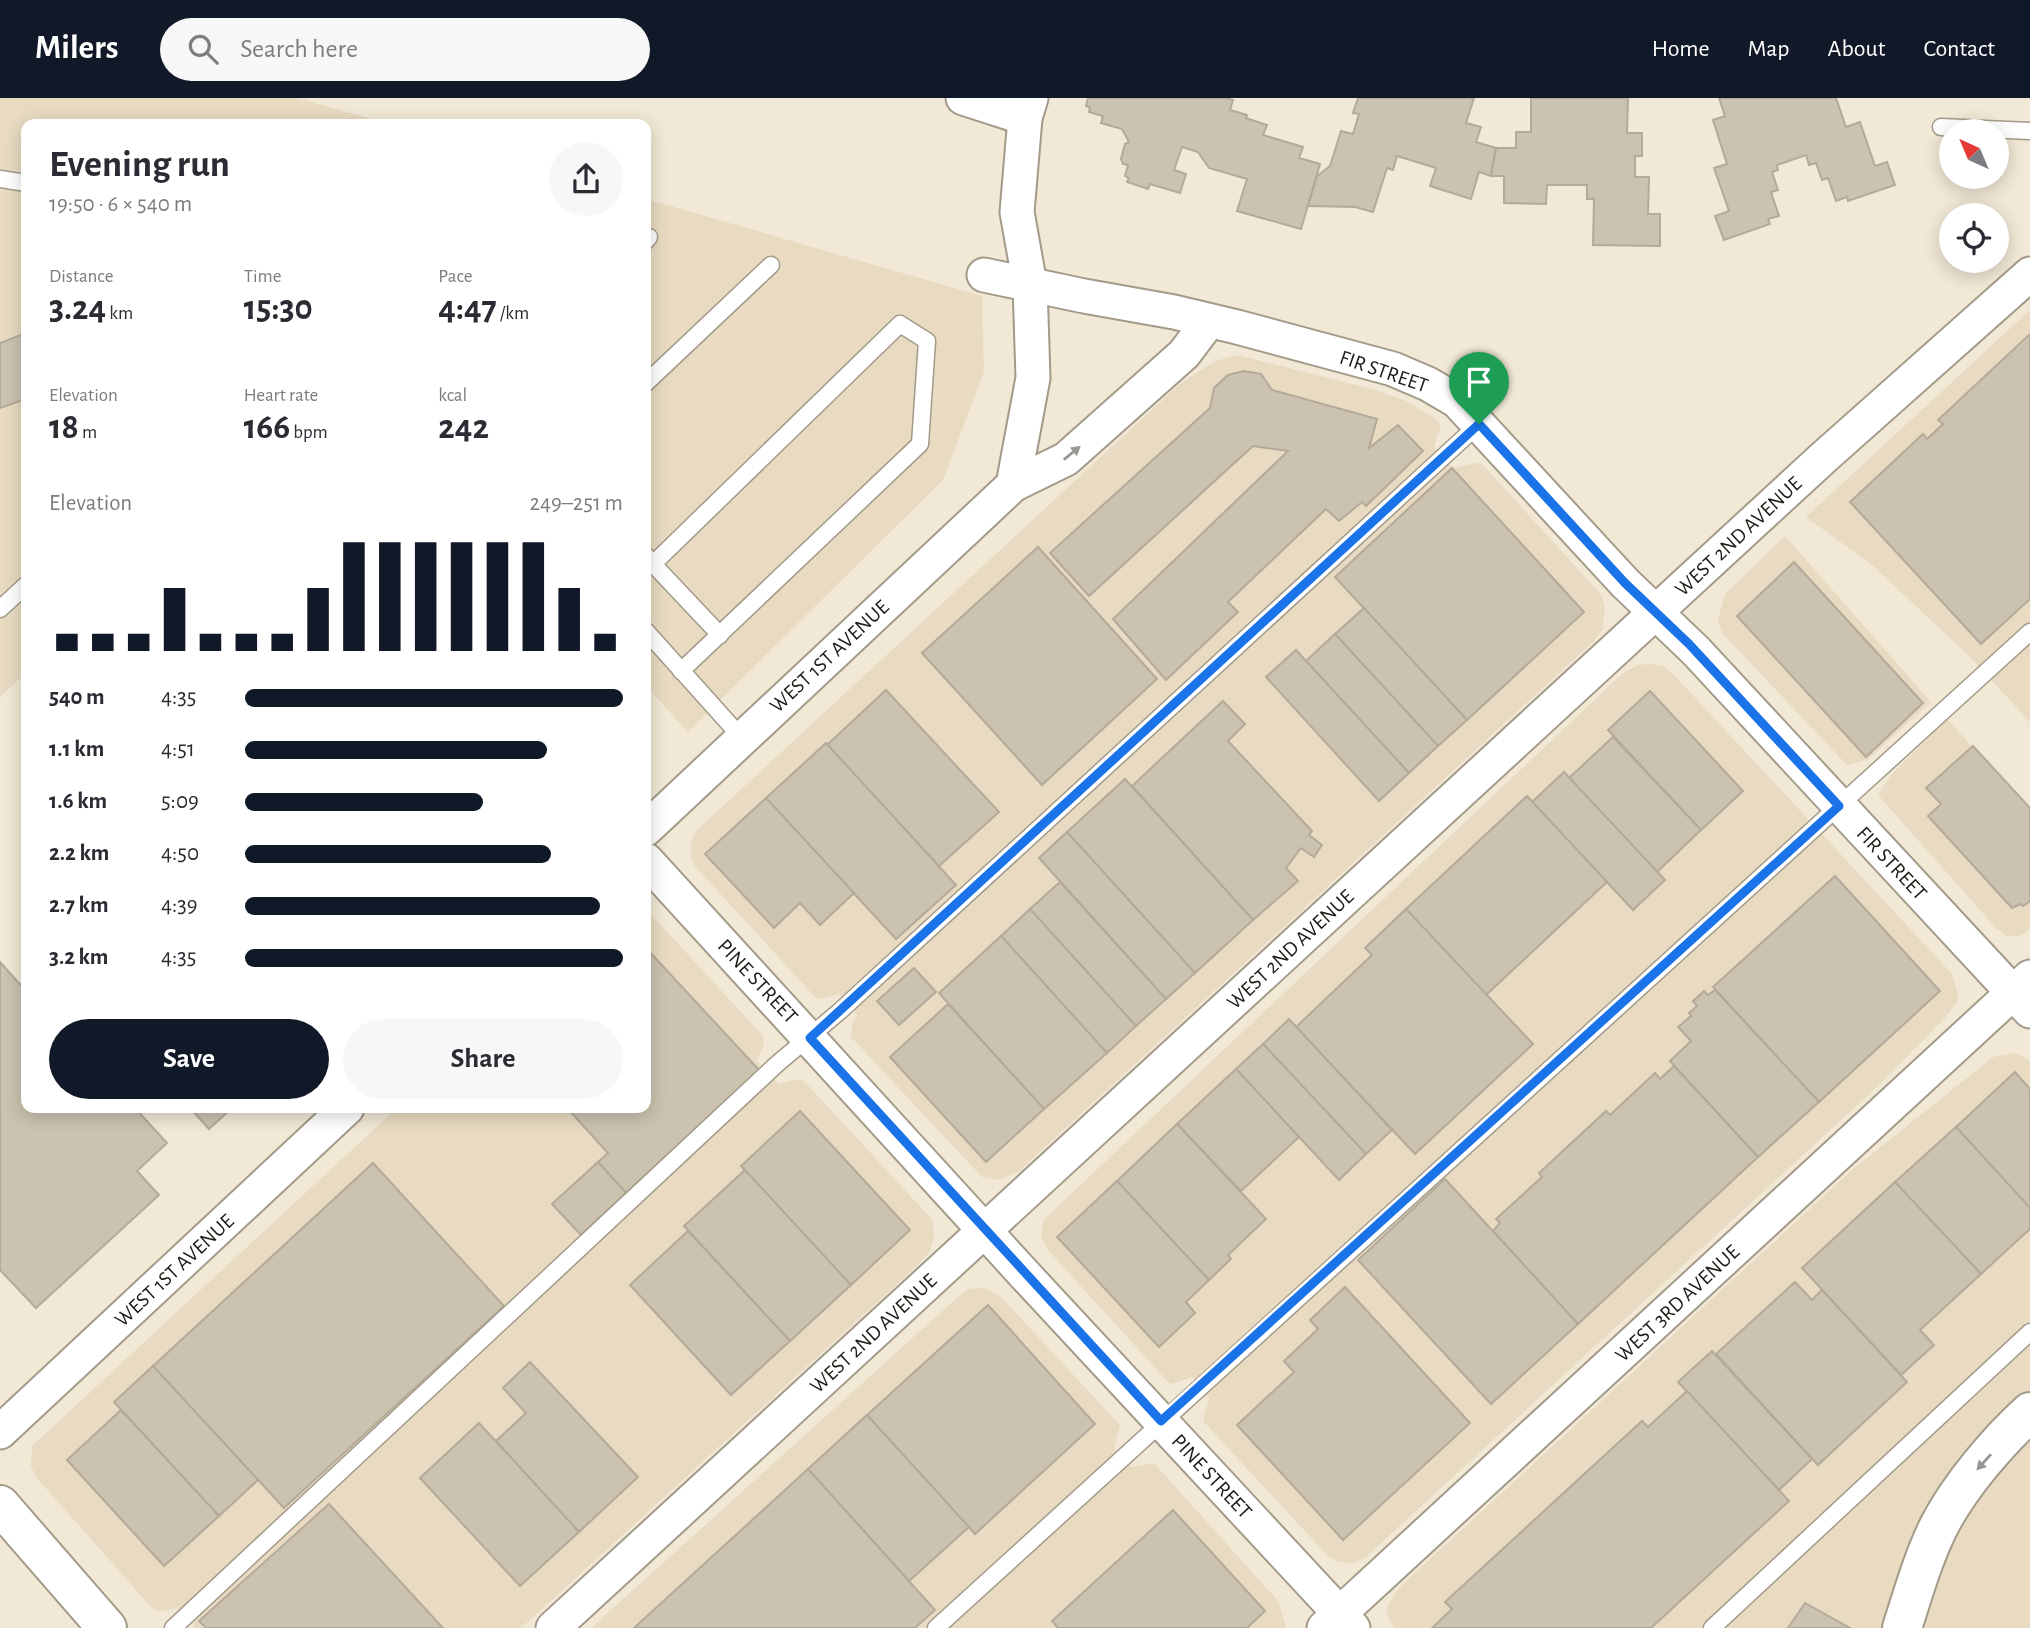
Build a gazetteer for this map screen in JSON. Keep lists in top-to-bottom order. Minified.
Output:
{"streets":{"street":["FIR STREET","WEST 2ND AVENUE","WEST 1ST AVENUE","PINE STREET","WEST 3RD AVENUE"]},"crossings":[["FIR STREET","WEST 2ND AVENUE"],["FIR STREET","WEST 1ST AVENUE"],["FIR STREET","WEST 3RD AVENUE"],["WEST 2ND AVENUE","PINE STREET"],["PINE STREET","WEST 3RD AVENUE"]],"north":"top left","page":{"header":"Milers","search":"Search here","nav":["Home","Map","About","Contact"],"heading":["Evening run","19:50 · 6 × 540 m"],"stats":[["Distance","3.24 km"],["Time","15:30"],["Pace","4:47 /km"],["Elevation","18 m"],["Heart rate","166 bpm"],["kcal","242"]],"chart":["Elevation","249–251 m"],"list":[{"name":"540 m","note":"4:35"},{"name":"1.1 km","note":"4:51"},{"name":"1.6 km","note":"5:09"},{"name":"2.2 km","note":"4:50"},{"name":"2.7 km","note":"4:39"},{"name":"3.2 km","note":"4:35"}],"buttons":["Save","Share"]}}
